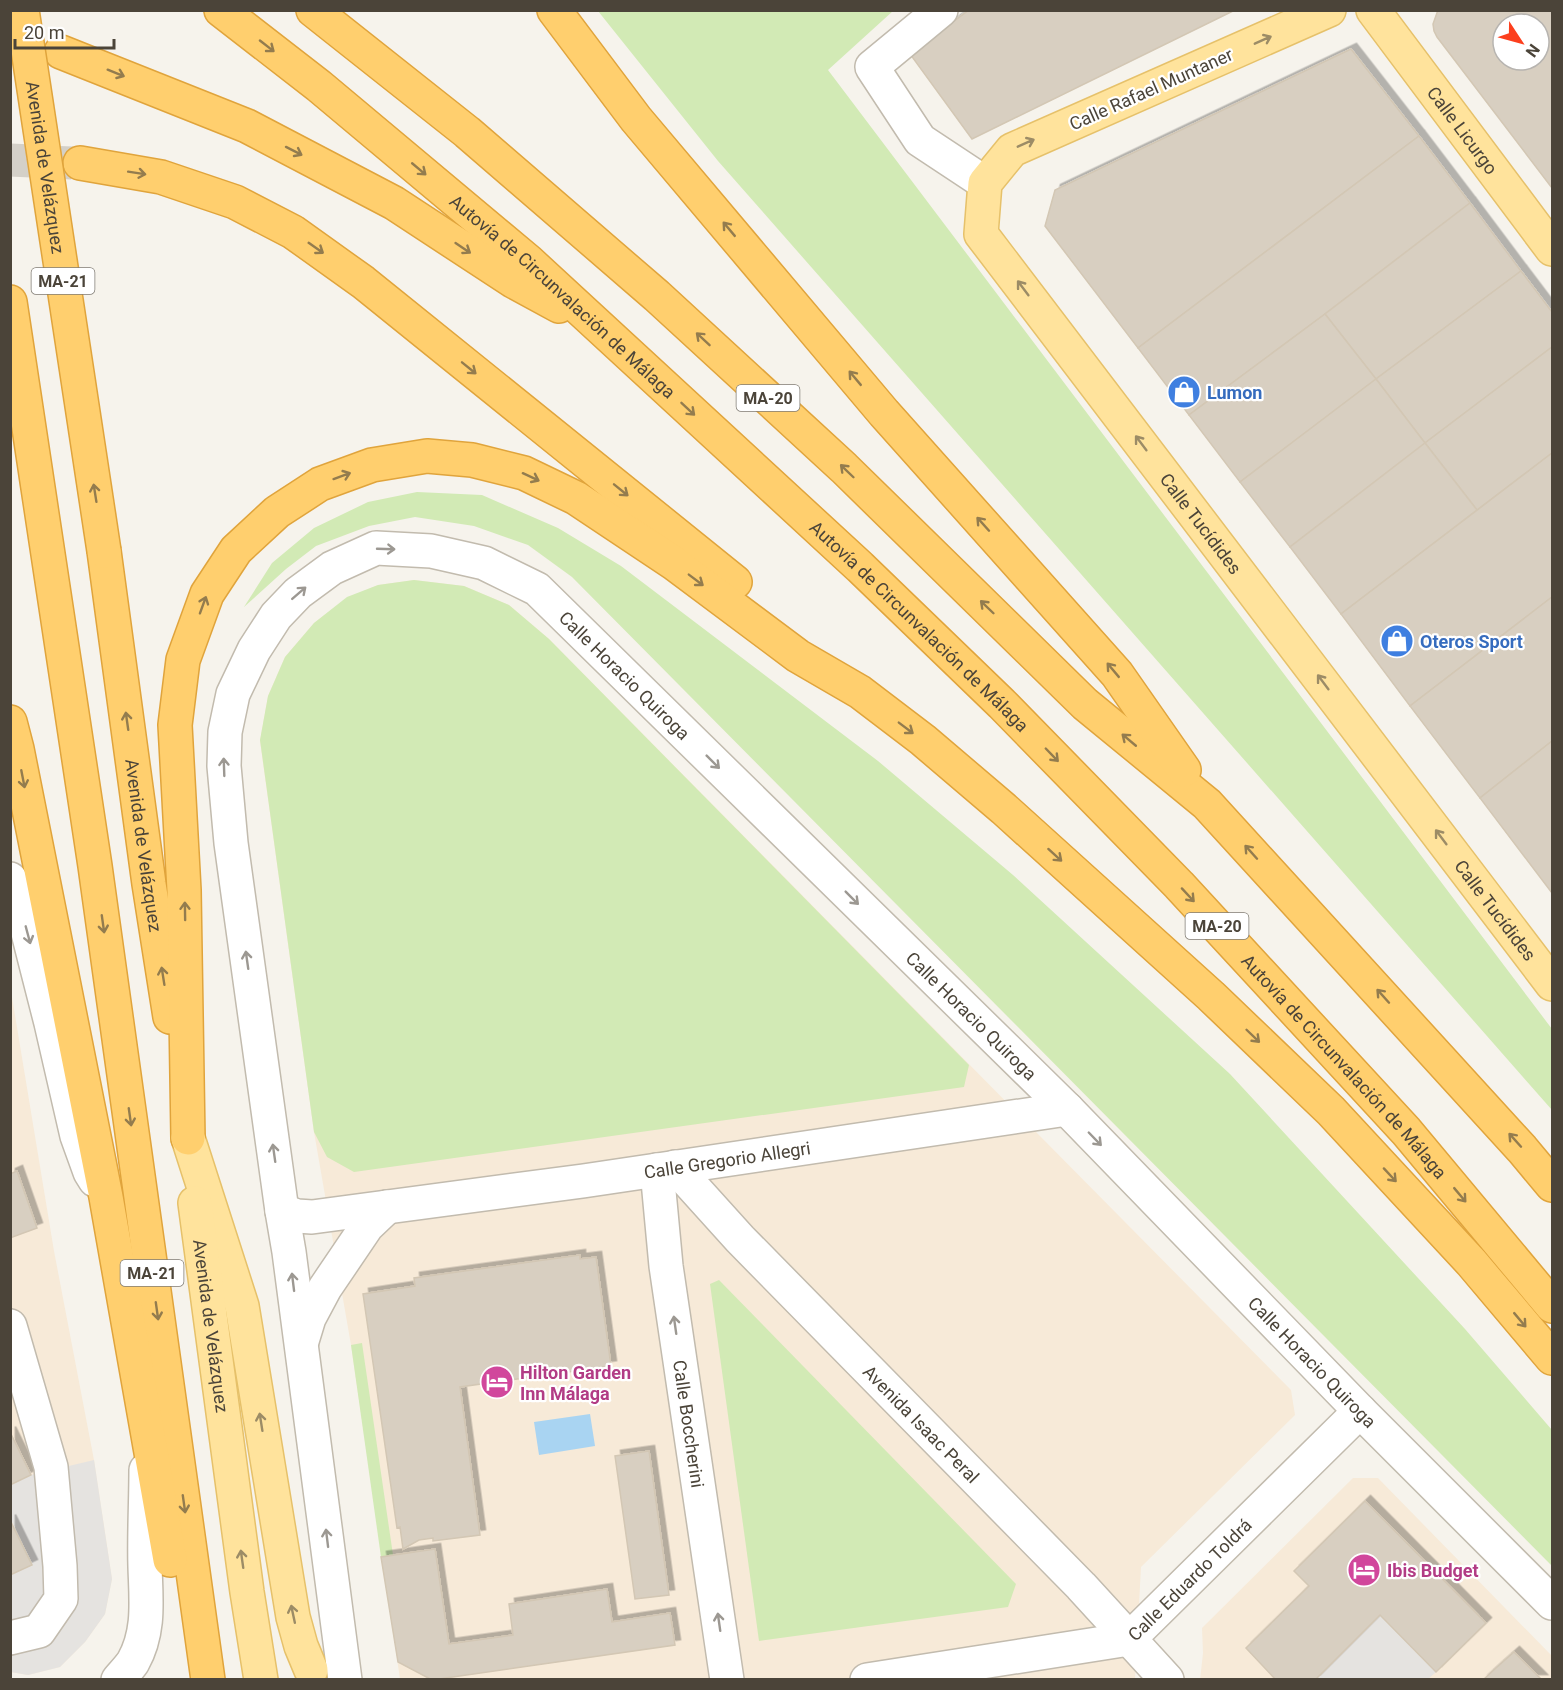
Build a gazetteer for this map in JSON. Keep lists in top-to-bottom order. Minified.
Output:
{"streets":{"highway":["Avenida de Velázquez","MA-21","Autovía de Circunvalación de Málaga","MA-20"],"main road":["Calle Rafael Muntaner","Calle Licurgo","Calle Tucídides"],"street":["Calle Horacio Quiroga","Calle Gregorio Allegri","Avenida Isaac Peral","Calle Boccherini","Calle Eduardo Toldrá"]},"crossings":[["Calle Rafael Muntaner","Calle Tucídides"],["Calle Horacio Quiroga","Calle Gregorio Allegri"],["Calle Horacio Quiroga","Calle Eduardo Toldrá"],["Calle Gregorio Allegri","Avenida Isaac Peral"],["Calle Gregorio Allegri","Calle Boccherini"],["Avenida Isaac Peral","Calle Boccherini"],["Avenida Isaac Peral","Calle Eduardo Toldrá"]],"one_way":["Calle Rafael Muntaner","Calle Tucídides","Calle Boccherini"],"places":{"shop":["Lumon","Oteros Sport"],"hotel":["Hilton Garden Inn Málaga","Ibis Budget"]},"scale_bar":"20 m","north":"bottom right"}
